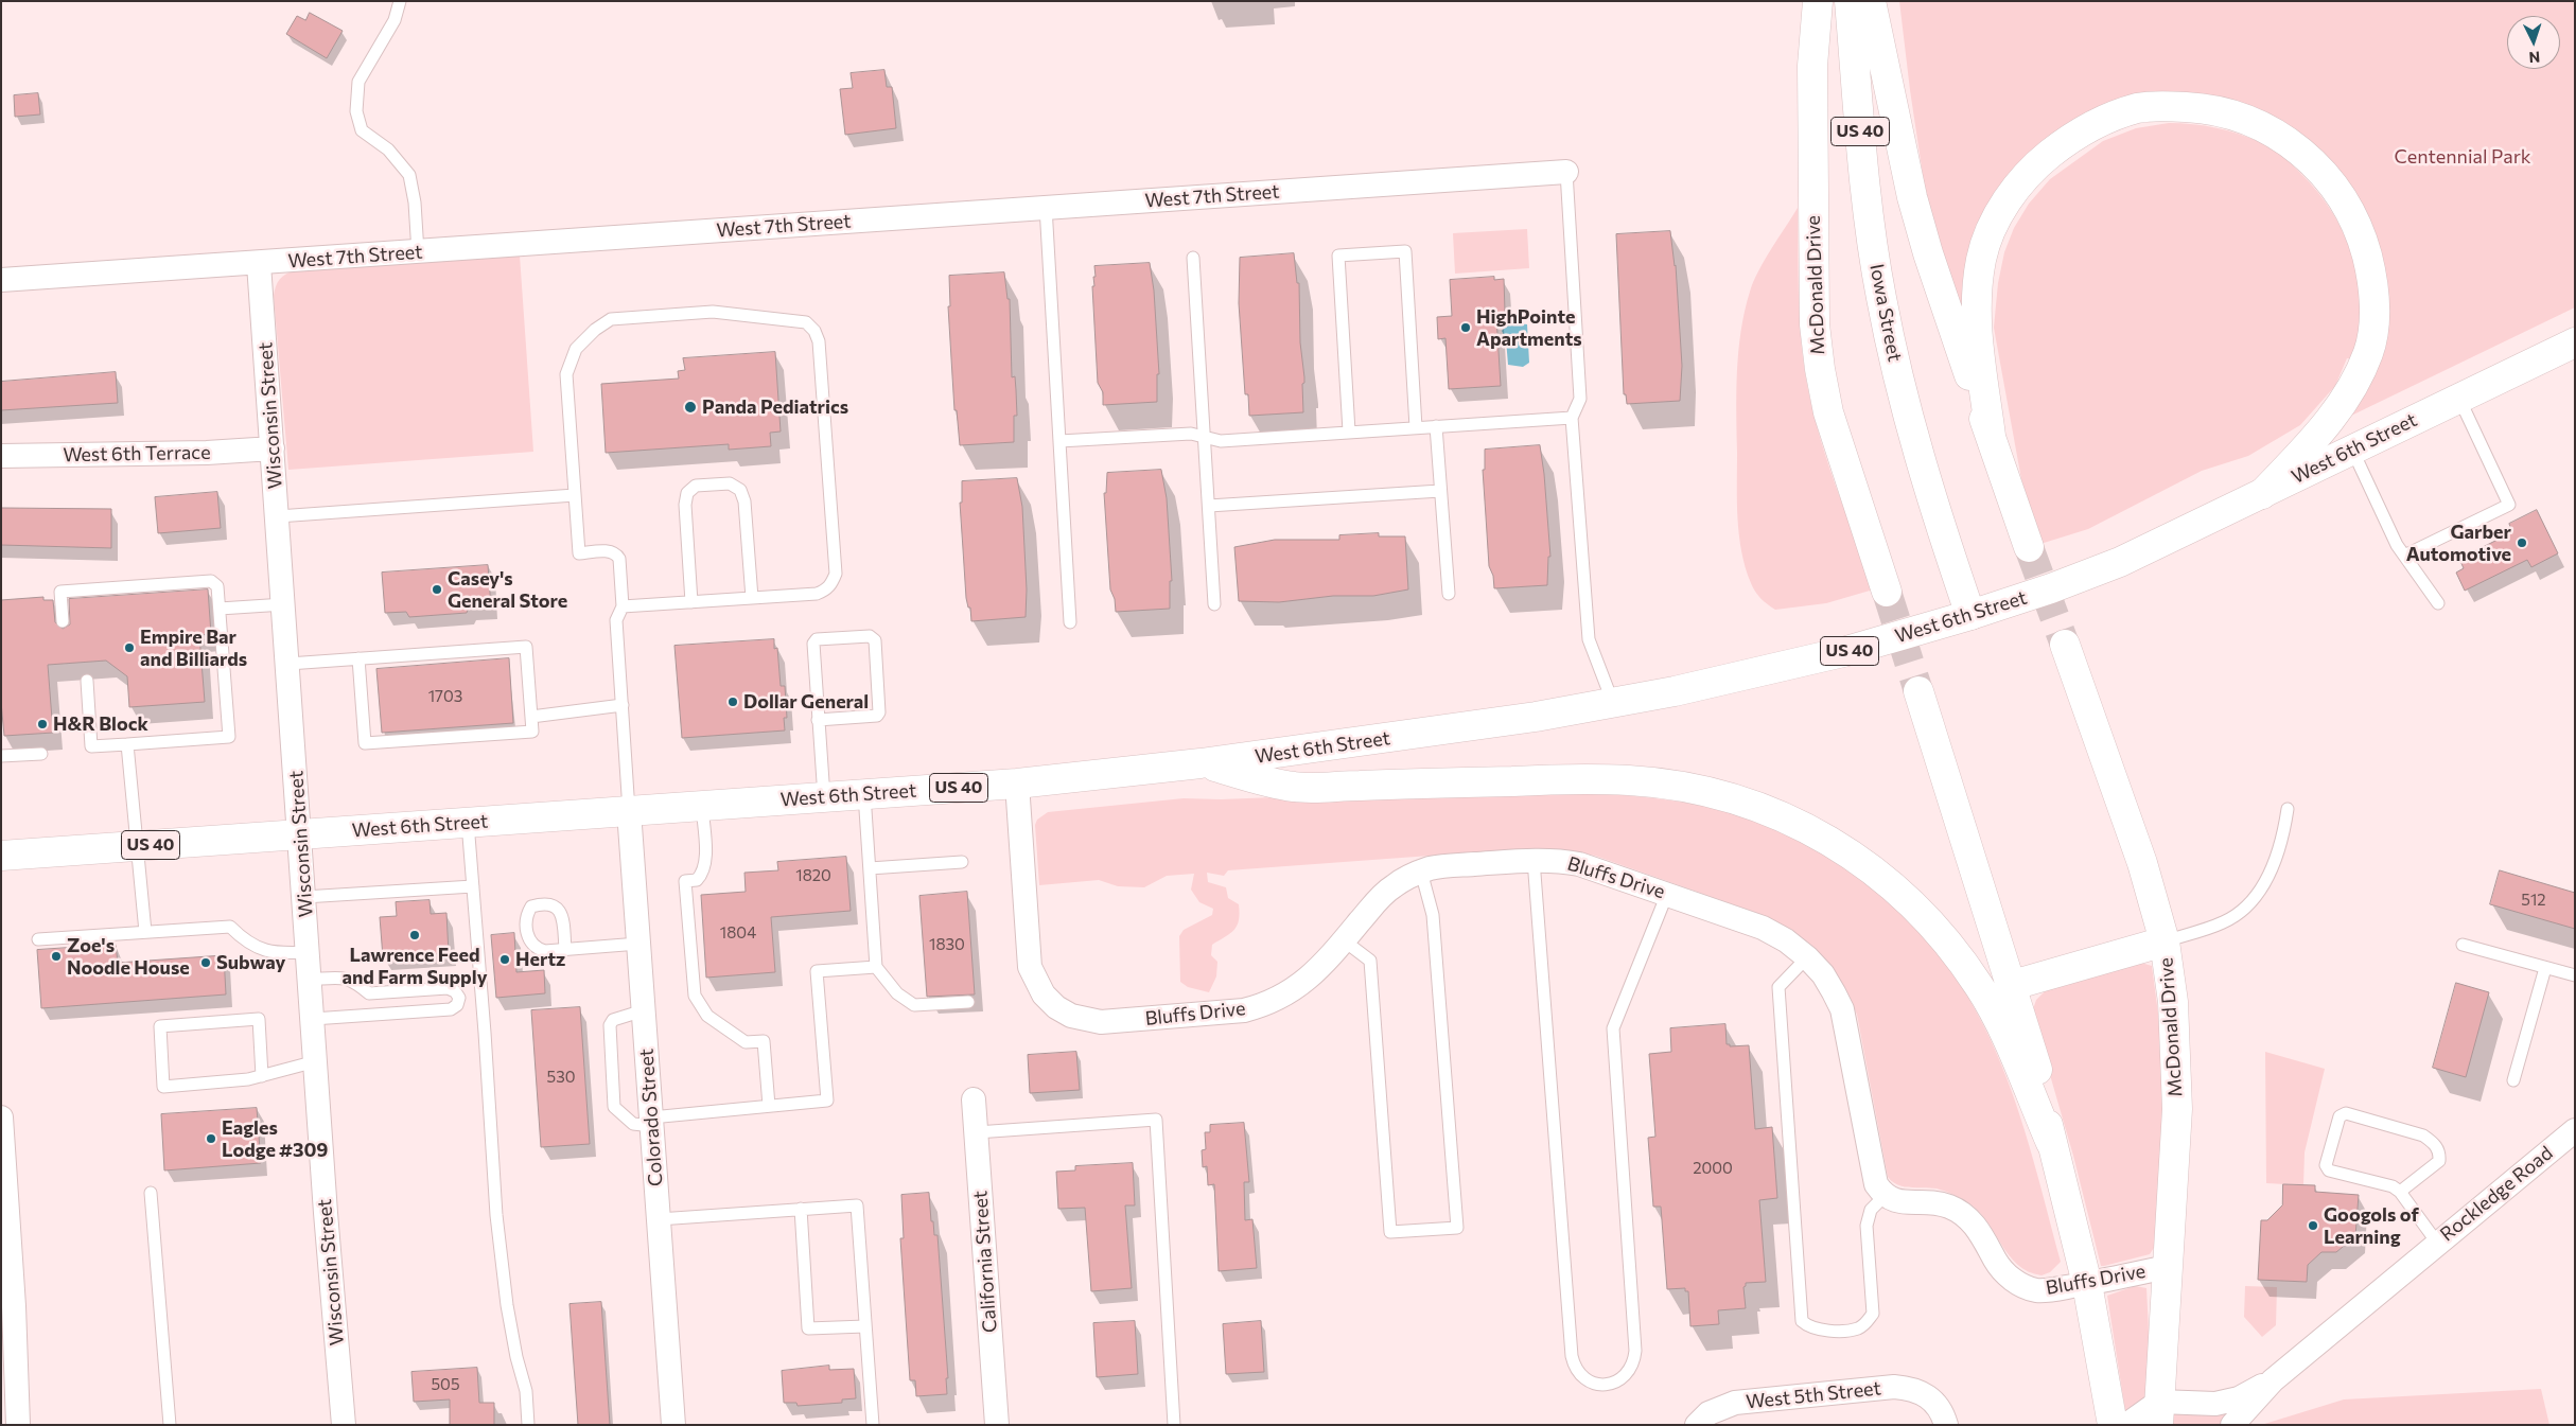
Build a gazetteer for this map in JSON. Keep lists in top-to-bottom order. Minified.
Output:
{"streets":{"main road":["US 40","McDonald Drive","Iowa Street","West 6th Street"],"street":["West 7th Street","Wisconsin Street","West 6th Terrace","Bluffs Drive","Colorado Street","Rockledge Road","California Street","West 5th Street"]},"crossings":[["West 7th Street","Wisconsin Street"],["McDonald Drive","Bluffs Drive"],["Iowa Street","West 6th Street"],["Wisconsin Street","West 6th Street"],["Wisconsin Street","West 6th Terrace"],["West 6th Street","Bluffs Drive"],["West 6th Street","Colorado Street"]],"parks":["Centennial Park"],"places":["HighPointe Apartments","Panda Pediatrics","Garber Automotive","Casey's General Store","Empire Bar and Billiards","Dollar General","H&R Block","Lawrence Feed and Farm Supply","Zoe's Noodle House","Hertz","Subway","Eagles Lodge #309","Googols of Learning"],"house_numbers":["1703","1820","512","1804","1830","530","2000","505"],"north":"bottom"}
